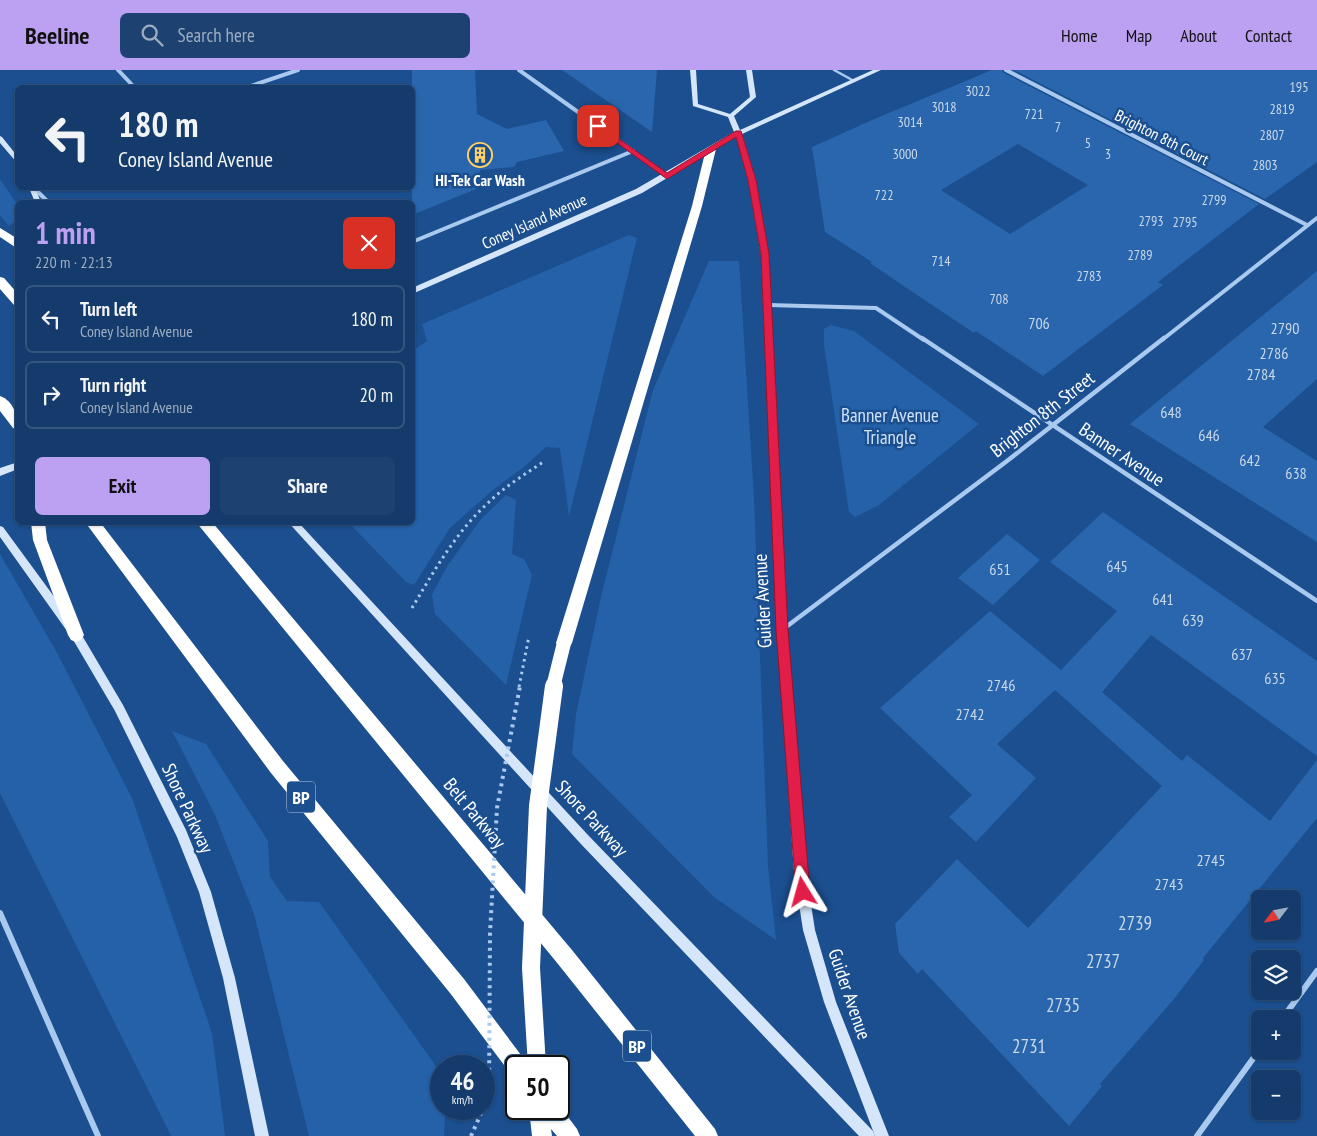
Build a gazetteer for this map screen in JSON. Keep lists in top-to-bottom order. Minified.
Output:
{"streets":{"highway":["BP","Belt Parkway"],"main road":["Coney Island Avenue","Guider Avenue","Shore Parkway"],"street":["Brighton 8th Court","Brighton 8th Street","Banner Avenue"]},"crossings":[["Brighton 8th Court","Brighton 8th Street"],["Coney Island Avenue","Guider Avenue"],["Brighton 8th Street","Banner Avenue"],["Brighton 8th Street","Guider Avenue"],["Banner Avenue","Guider Avenue"]],"parks":["Banner Avenue Triangle"],"places":{"building":["HI-Tek Car Wash"]},"house_numbers":["195","3022","3018","2819","721","3014","7","2807","5","3000","3","2803","722","2799","2793","2795","2789","714","2783","708","706","2790","2786","2784","648","646","642","638","645","651","641","639","637","635","2746","2742","2745","2743","2739","2737","2735","2731"],"north":"bottom left","page":{"header":"Beeline","search":"Search here","nav":["Home","Map","About","Contact"],"turn":["180 m","Coney Island Avenue"],"heading":["1 min","220 m · 22:13"],"list":[{"name":"Turn left","note":"Coney Island Avenue","value":"180 m"},{"name":"Turn right","note":"Coney Island Avenue","value":"20 m"}],"buttons":["Exit","Share"],"map_buttons":["+","−"],"speed":"46 km/h","limit":"50"}}
